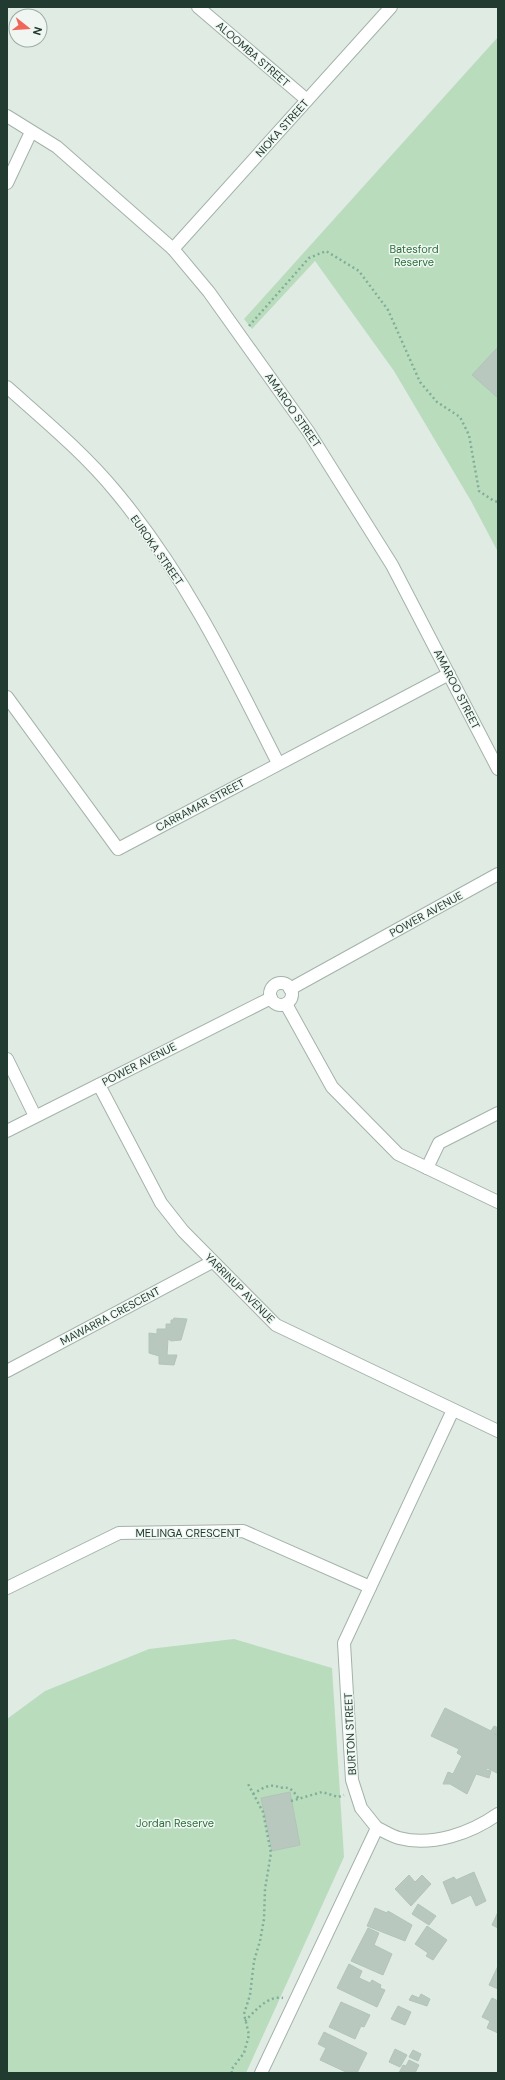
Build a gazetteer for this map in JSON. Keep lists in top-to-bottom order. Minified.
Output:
{"streets":{"street":["ALOOMBA STREET","NIOKA STREET","AMAROO STREET","EUROKA STREET","CARRAMAR STREET","POWER AVENUE","YARRINUP AVENUE","MAWARRA CRESCENT","MELINGA CRESCENT","BURTON STREET"]},"crossings":[["ALOOMBA STREET","NIOKA STREET"],["NIOKA STREET","AMAROO STREET"],["AMAROO STREET","CARRAMAR STREET"],["EUROKA STREET","CARRAMAR STREET"],["POWER AVENUE","YARRINUP AVENUE"],["YARRINUP AVENUE","MAWARRA CRESCENT"],["YARRINUP AVENUE","BURTON STREET"],["MELINGA CRESCENT","BURTON STREET"]],"parks":["Batesford Reserve","Jordan Reserve"],"north":"right"}
